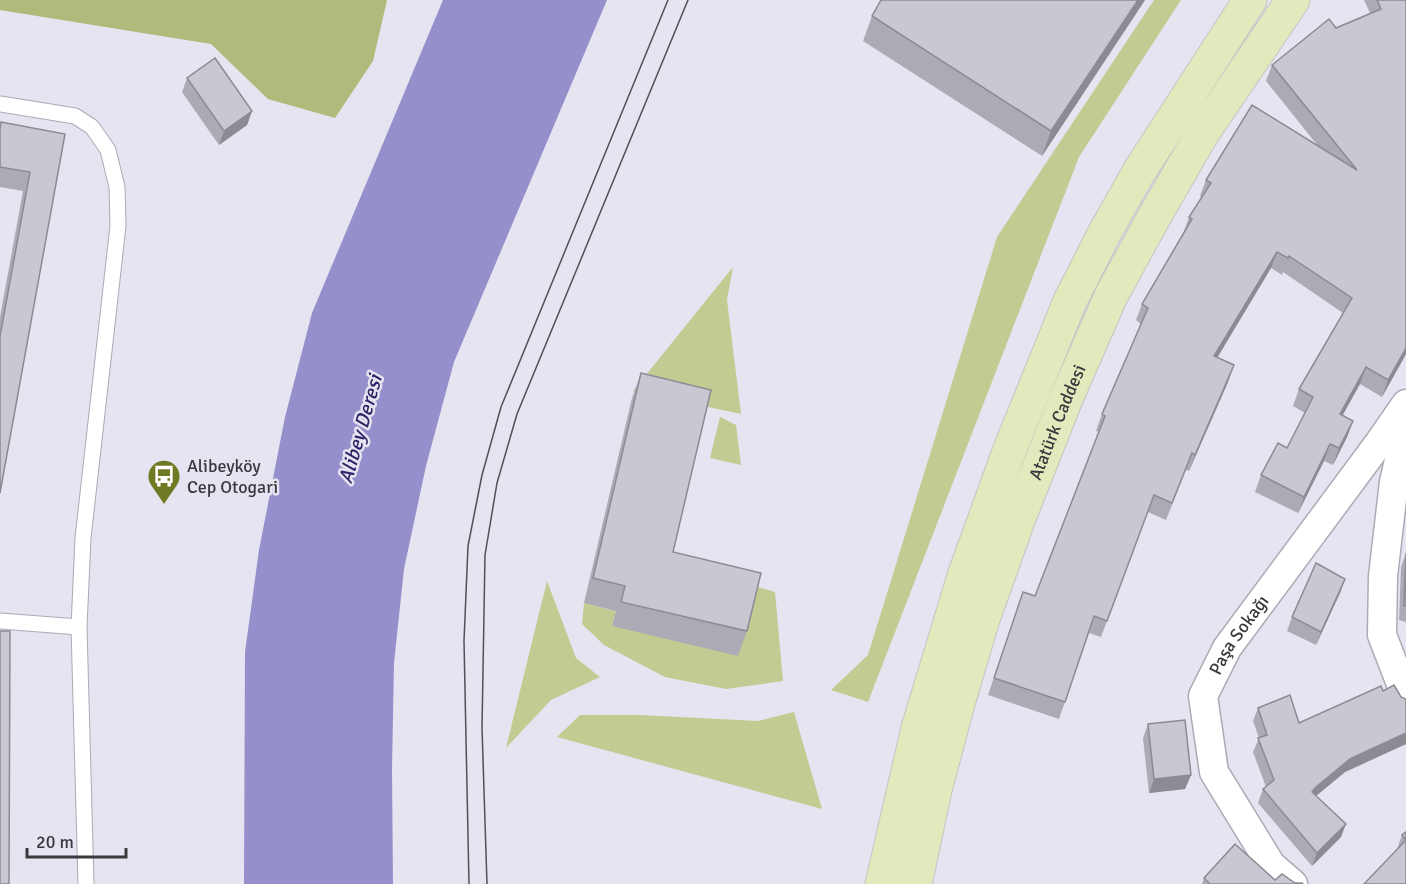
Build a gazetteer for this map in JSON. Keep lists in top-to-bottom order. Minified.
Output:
{"streets":{"main road":["Atatürk Caddesi"],"street":["Paşa Sokağı"]},"water":["Alibey Deresi"],"places":{"bus stop":["Alibeyköy Cep Otogari"]},"scale_bar":"20 m"}
